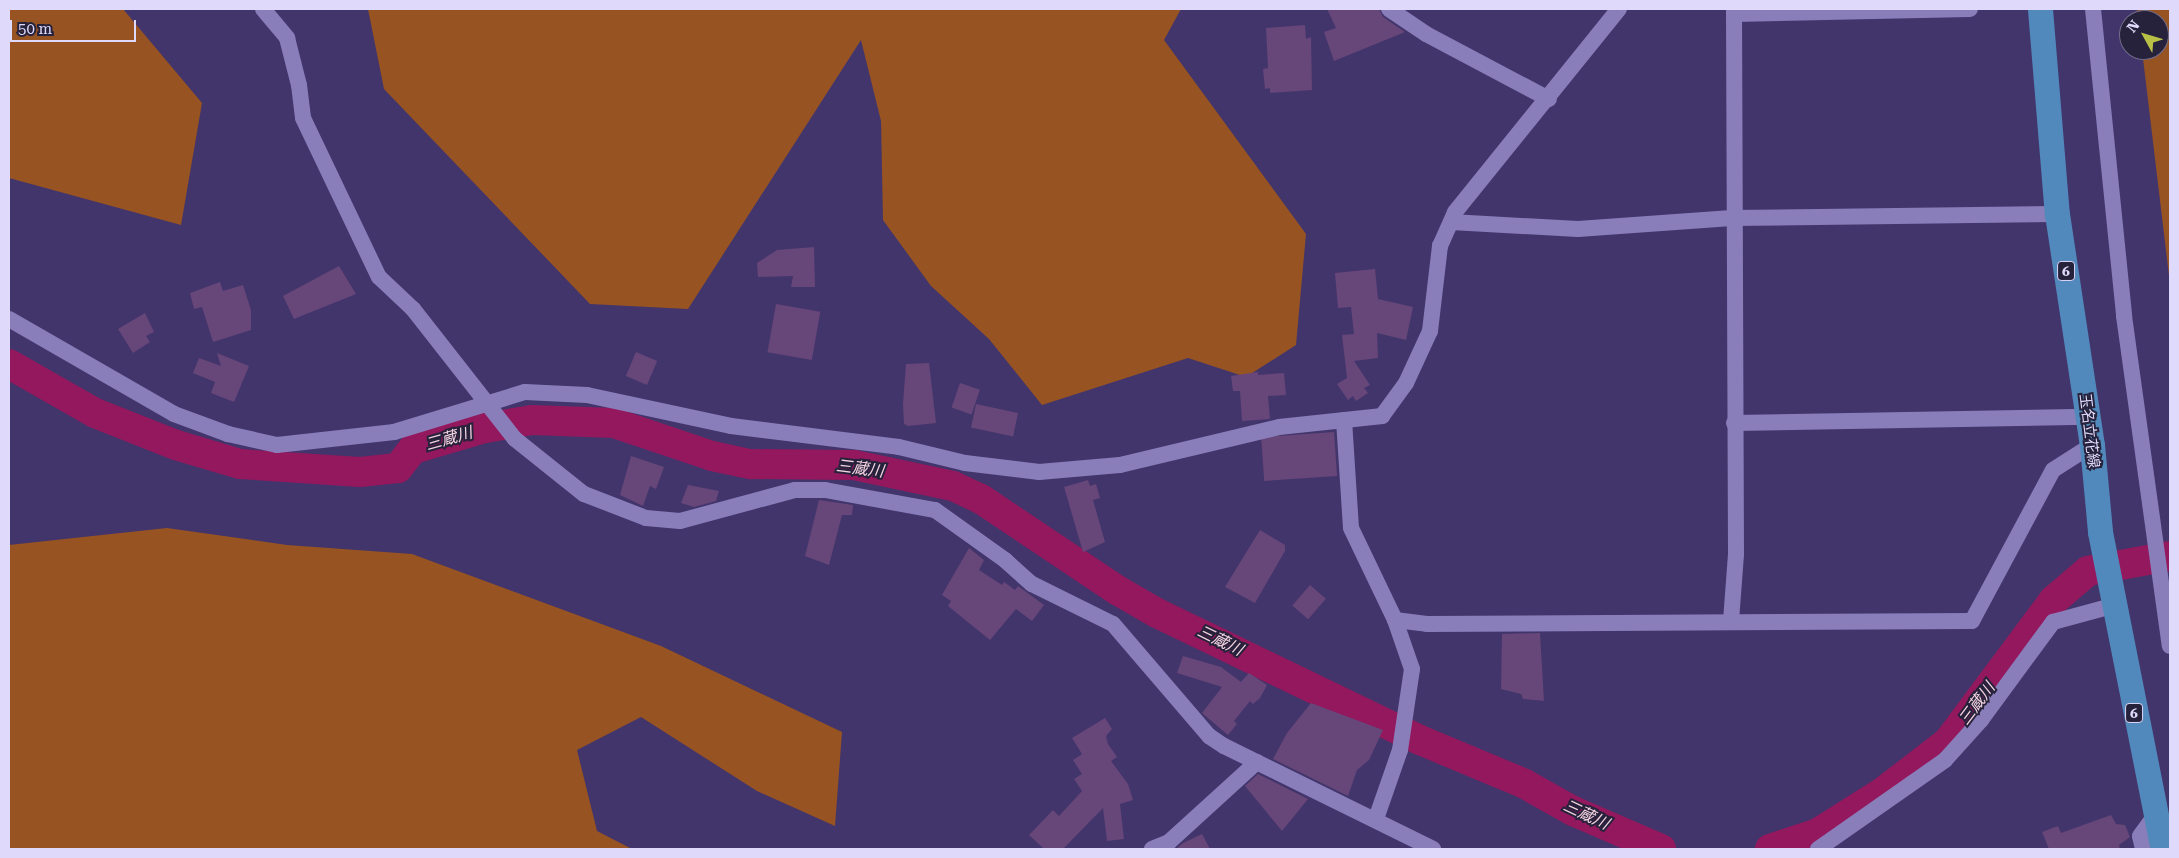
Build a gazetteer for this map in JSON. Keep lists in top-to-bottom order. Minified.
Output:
{"streets":{"main road":["6","玉名立花線"]},"water":["三蔵川"],"scale_bar":"50 m","north":"top left"}
